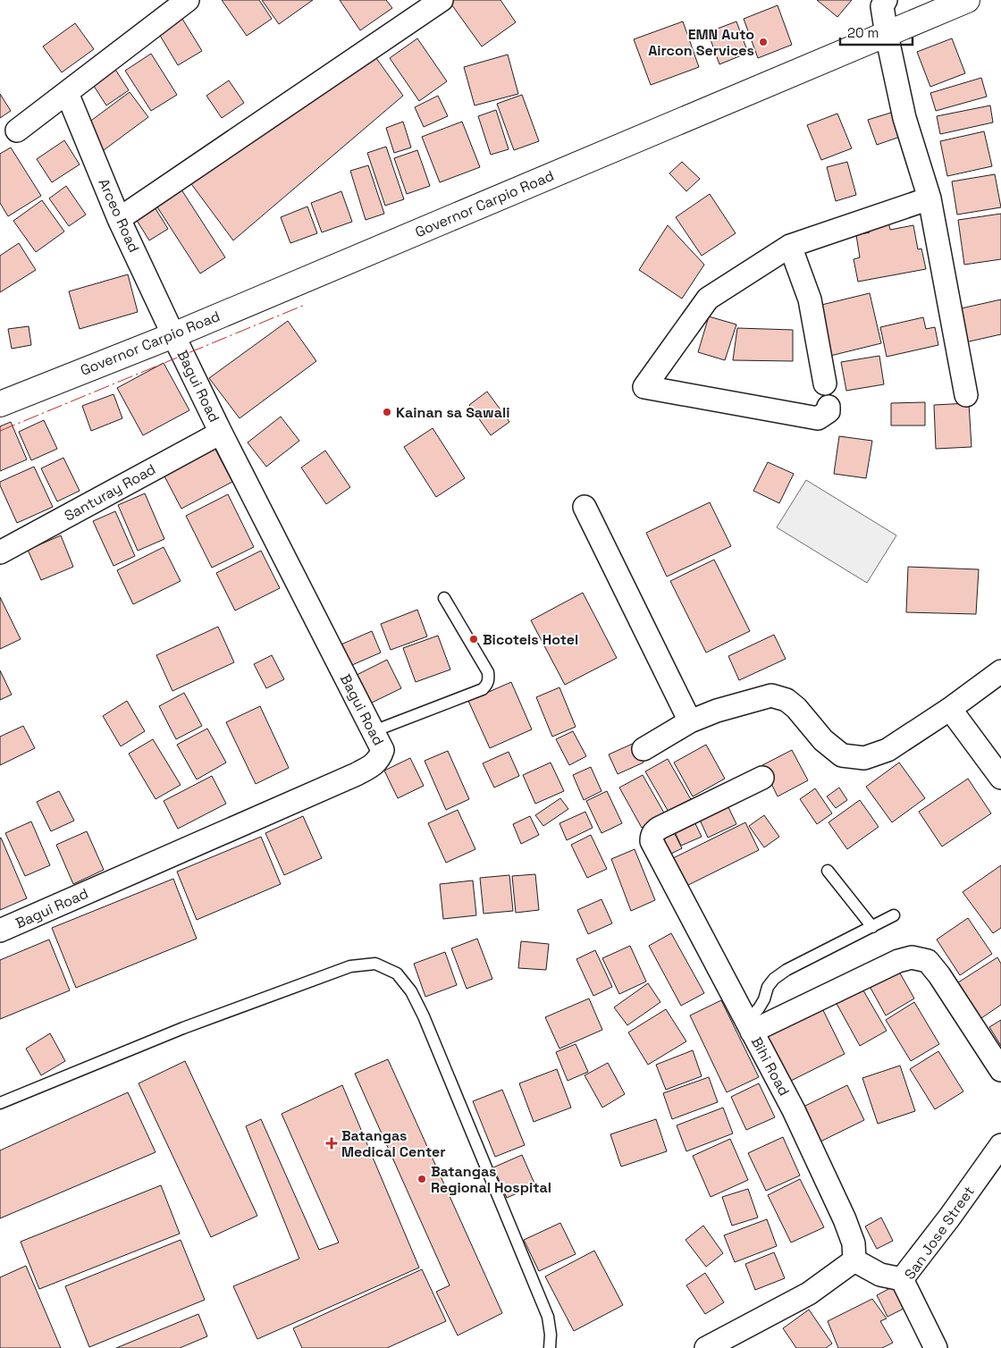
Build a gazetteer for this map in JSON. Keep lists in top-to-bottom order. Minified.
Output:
{"streets":{"main road":["Governor Carpio Road"],"street":["Arceo Road","Bagui Road","Santuray Road","Bihi Road","San Jose Street"]},"crossings":[["Governor Carpio Road","Arceo Road"],["Governor Carpio Road","Bagui Road"],["Arceo Road","Bagui Road"],["Bagui Road","Santuray Road"]],"places":{"other":["EMN Auto Aircon Services","Kainan sa Sawali","Bicotels Hotel","Batangas Regional Hospital"],"health":["Batangas Medical Center"]},"scale_bar":"20 m"}
